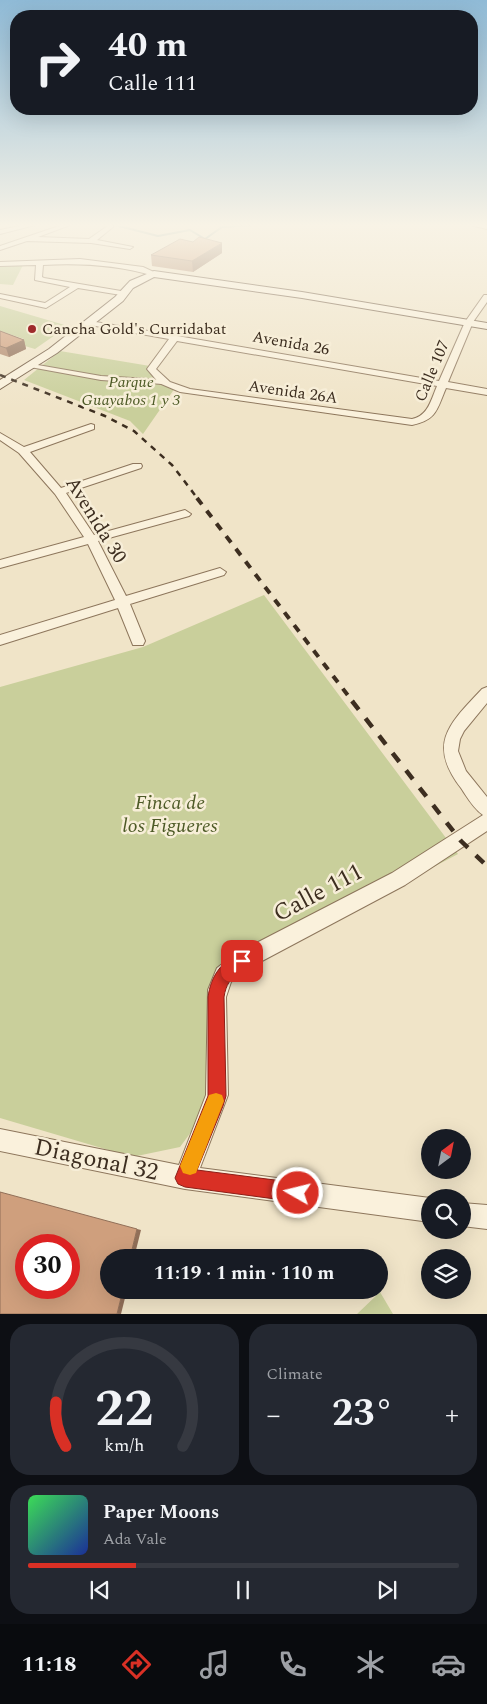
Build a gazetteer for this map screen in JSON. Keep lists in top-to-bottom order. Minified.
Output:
{"streets":{"street":["Avenida 26","Calle 107","Avenida 26A","Avenida 30","Calle 111","Diagonal 32"]},"crossings":[["Avenida 26","Calle 107"],["Calle 107","Avenida 26A"],["Calle 111","Diagonal 32"]],"parks":["Parque Guayabos 1 y 3","Finca de los Figueres"],"places":["Cancha Gold's Curridabat"],"north":"top right","page":{"turn":["40 m","Calle 111"],"limit":"30","trip":"11:19 · 1 min · 110 m","tile":"Climate","heat":["−","23°","+"],"song":["Paper Moons","Ada Vale"],"tabs":"11:18","gauge":["22","km/h"]}}
